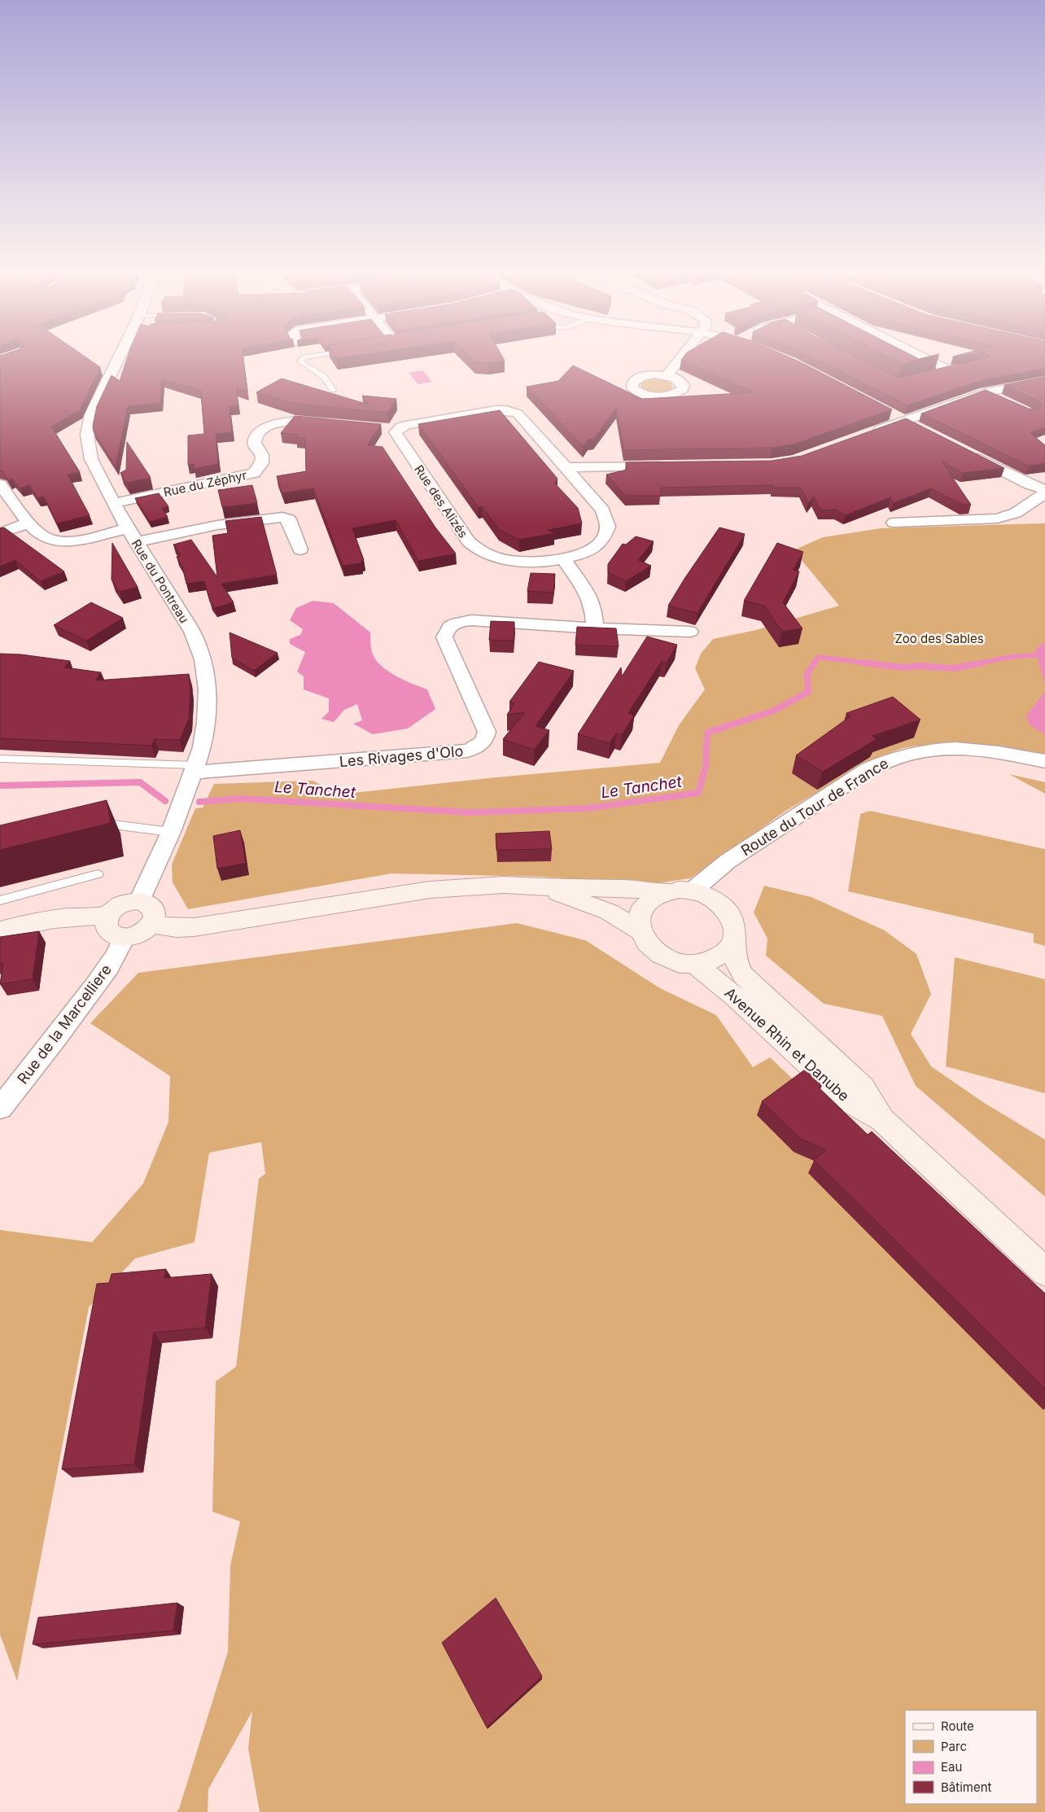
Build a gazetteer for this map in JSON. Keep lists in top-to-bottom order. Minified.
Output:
{"streets":{"street":["Rue du Zéphyr","Rue des Alizés","Rue du Pontreau","Les Rivages d'Olo","Route du Tour de France","Rue de la Marcelliere","Avenue Rhin et Danube"]},"crossings":[["Rue du Zéphyr","Rue du Pontreau"],["Rue du Pontreau","Les Rivages d'Olo"],["Rue du Pontreau","Rue de la Marcelliere"],["Route du Tour de France","Avenue Rhin et Danube"]],"water":["Le Tanchet"],"parks":["Zoo des Sables"],"legend":["Route","Parc","Eau","Bâtiment"]}
